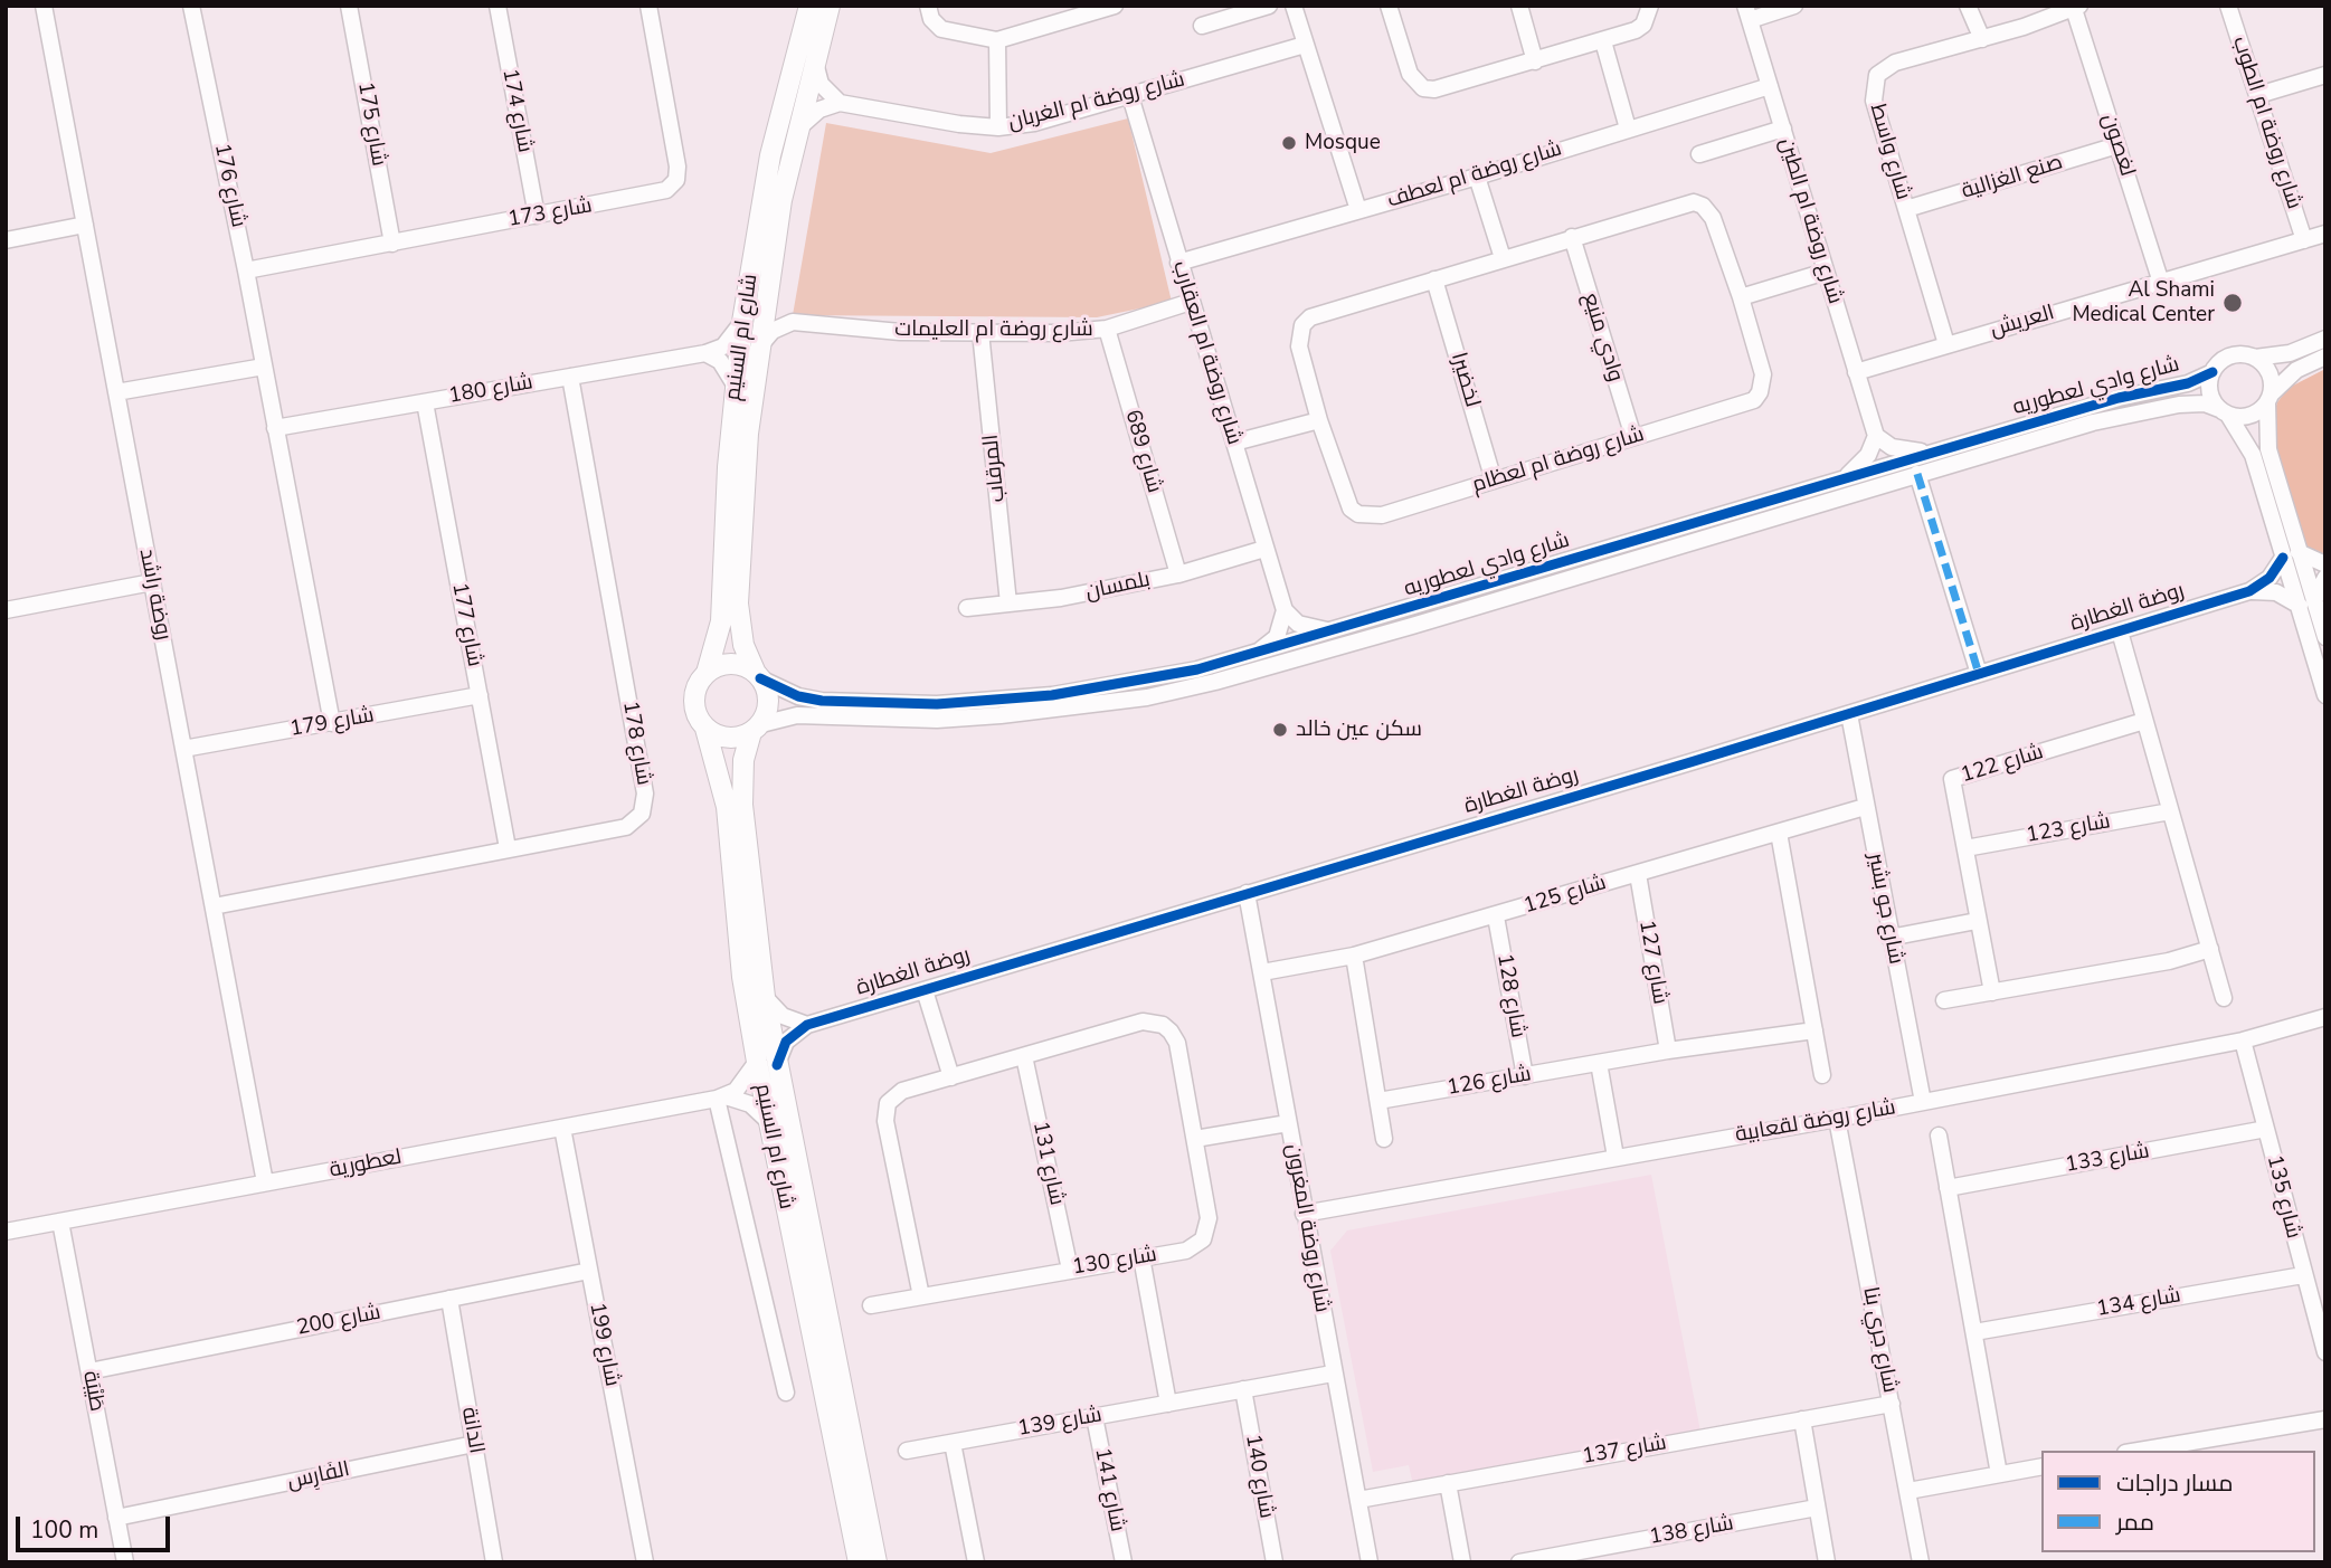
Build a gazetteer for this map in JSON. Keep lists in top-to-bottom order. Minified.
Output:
{"streets":{"main road":["شارع ام السنيم"],"street":["شارع روضة ام الغربان","شارع 174","شارع روضة ام الطوب","شارع 175","لغصون","شارع واسط","شارع روضة ام لعطف","صنع الغزالية","شارع 176","شارع 173","شارع روضة ام الطين","العريش","شارع روضة ام العليمات","وادي منيع","شارع روضة ام العقارب","لخضيرا","شارع وادي لعطوريه","شارع 180","شارع 689","شارع روضة ام لعظام","المرقاب","بلمسان","روضة راشد","روضة الغطارة","شارع 177","شارع 179","شارع 178","شارع 122","شارع 123","شارع 125","شارع جو بشير","شارع 127","شارع 128","شارع 126","شارع روضة لقعابية","شارع 133","شارع 131","لعطورية","شارع 135","شارع روضة المغرون","شارع 130","شارع 134","شارع 200","شارع جري بنا","شارع 199","طَيْبَة","شارع 139","الدانة","شارع 137","الفَارِس","شارع 140","شارع 141","شارع 138"]},"crossings":[["شارع روضة ام الغربان","شارع روضة ام العقارب"],["شارع 174","شارع 173"],["شارع روضة ام الطوب","العريش"],["شارع 175","شارع 173"],["لغصون","شارع واسط"],["لغصون","صنع الغزالية"],["لغصون","العريش"],["شارع واسط","صنع الغزالية"],["شارع واسط","العريش"],["شارع روضة ام لعطف","شارع روضة ام الطين"],["شارع روضة ام لعطف","شارع روضة ام العقارب"],["شارع 176","شارع 173"],["شارع 176","شارع 180"],["شارع 176","شارع 179"],["شارع روضة ام الطين","العريش"],["شارع روضة ام العليمات","شارع روضة ام العقارب"],["شارع روضة ام العليمات","شارع 689"],["شارع روضة ام العليمات","المرقاب"],["شارع ام السنيم","شارع وادي لعطوريه"],["شارع ام السنيم","شارع 180"],["وادي منيع","شارع روضة ام لعظام"],["شارع روضة ام العقارب","بلمسان"],["لخضيرا","شارع روضة ام لعظام"],["شارع 180","شارع 177"],["شارع 180","شارع 178"],["شارع 689","بلمسان"],["المرقاب","بلمسان"],["روضة راشد","شارع 179"],["روضة راشد","شارع 178"],["روضة راشد","لعطورية"],["روضة الغطارة","شارع جو بشير"],["روضة الغطارة","شارع روضة المغرون"],["شارع 177","شارع 179"],["شارع 177","شارع 178"],["شارع 122","شارع 123"],["شارع 125","شارع جو بشير"],["شارع 125","شارع 127"],["شارع 125","شارع 128"],["شارع 125","شارع روضة المغرون"],["شارع جو بشير","شارع روضة لقعابية"],["شارع 127","شارع 126"],["شارع 128","شارع 126"],["شارع روضة لقعابية","شارع 135"],["شارع روضة لقعابية","شارع روضة المغرون"],["شارع روضة لقعابية","شارع جري بنا"],["شارع 133","شارع 135"],["شارع 131","شارع 130"],["لعطورية","شارع 199"],["لعطورية","طَيْبَة"],["شارع 135","شارع 134"],["شارع روضة المغرون","شارع 139"],["شارع روضة المغرون","شارع 137"],["شارع 200","شارع 199"],["شارع 200","طَيْبَة"],["شارع 200","الدانة"],["شارع جري بنا","شارع 137"],["طَيْبَة","الفَارِس"],["شارع 139","شارع 140"],["شارع 139","شارع 141"],["الدانة","الفَارِس"]],"places":["Mosque","Al Shami Medical Center","سكن عين خالد"],"legend":["مسار دراجات","ممر"],"scale_bar":"100 m"}
